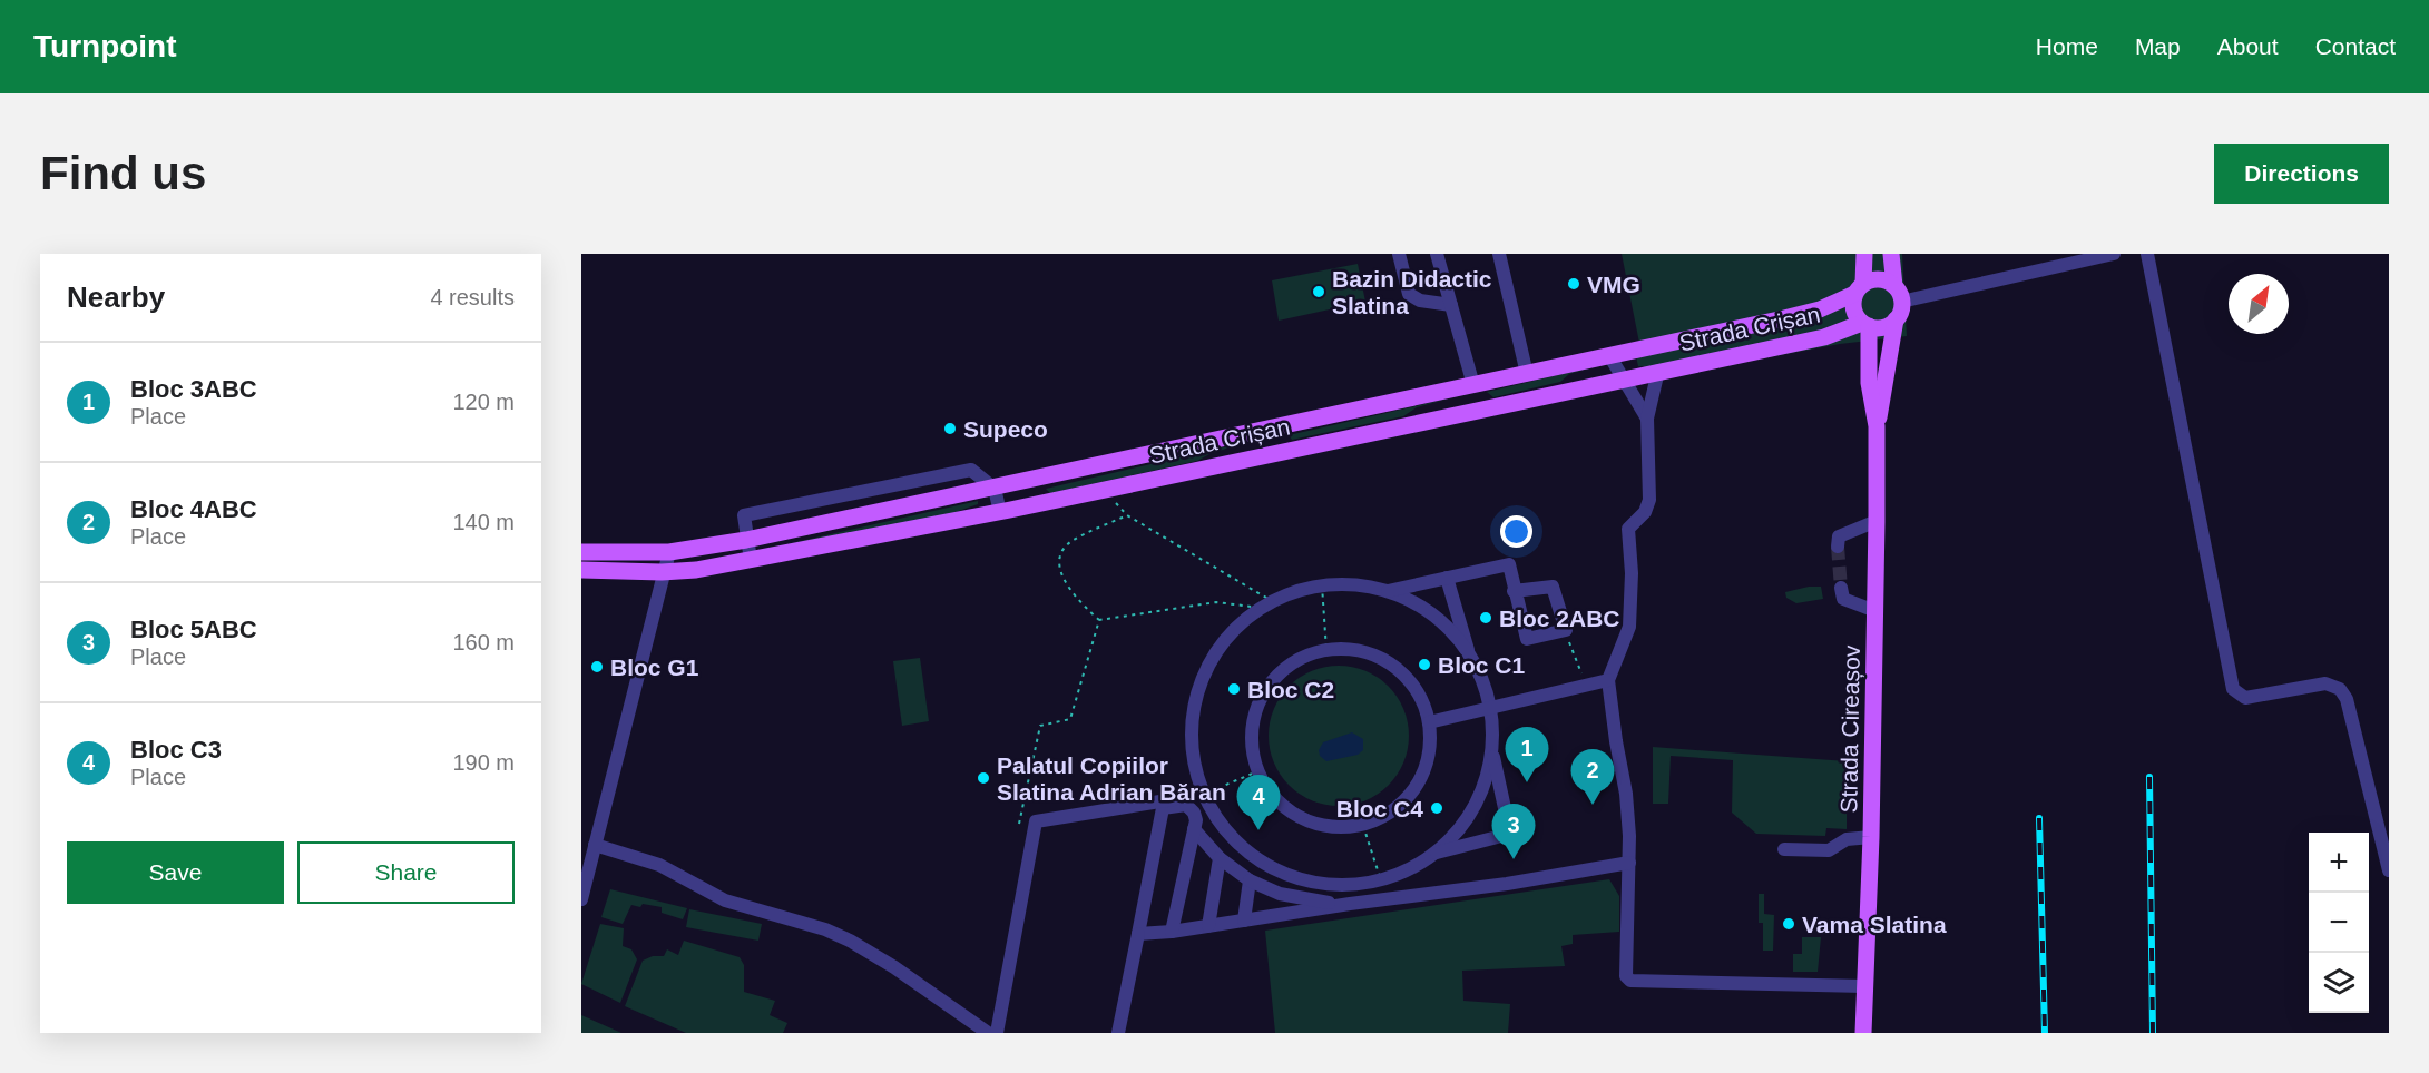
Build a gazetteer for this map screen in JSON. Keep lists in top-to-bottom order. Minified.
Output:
{"streets":{"main road":["Strada Crișan","Strada Cireașov"]},"crossings":[["Strada Crișan","Strada Cireașov"]],"places":["VMG","Bazin Didactic Slatina","Supeco","Bloc 2ABC","Bloc C1","Bloc G1","Bloc C2","Palatul Copiilor Slatina Adrian Băran","Bloc C4","Vama Slatina"],"north":"top right","page":{"header":"Turnpoint","nav":["Home","Map","About","Contact"],"buttons":["Directions",["Save","Share"]],"title":"Find us","heading":["Nearby","4 results"],"list":[{"mark":"1","name":"Bloc 3ABC","note":"Place","value":"120 m"},{"mark":"2","name":"Bloc 4ABC","note":"Place","value":"140 m"},{"mark":"3","name":"Bloc 5ABC","note":"Place","value":"160 m"},{"mark":"4","name":"Bloc C3","note":"Place","value":"190 m"}],"pins":["1","2","4","3"],"map_buttons":["+","−"]}}
